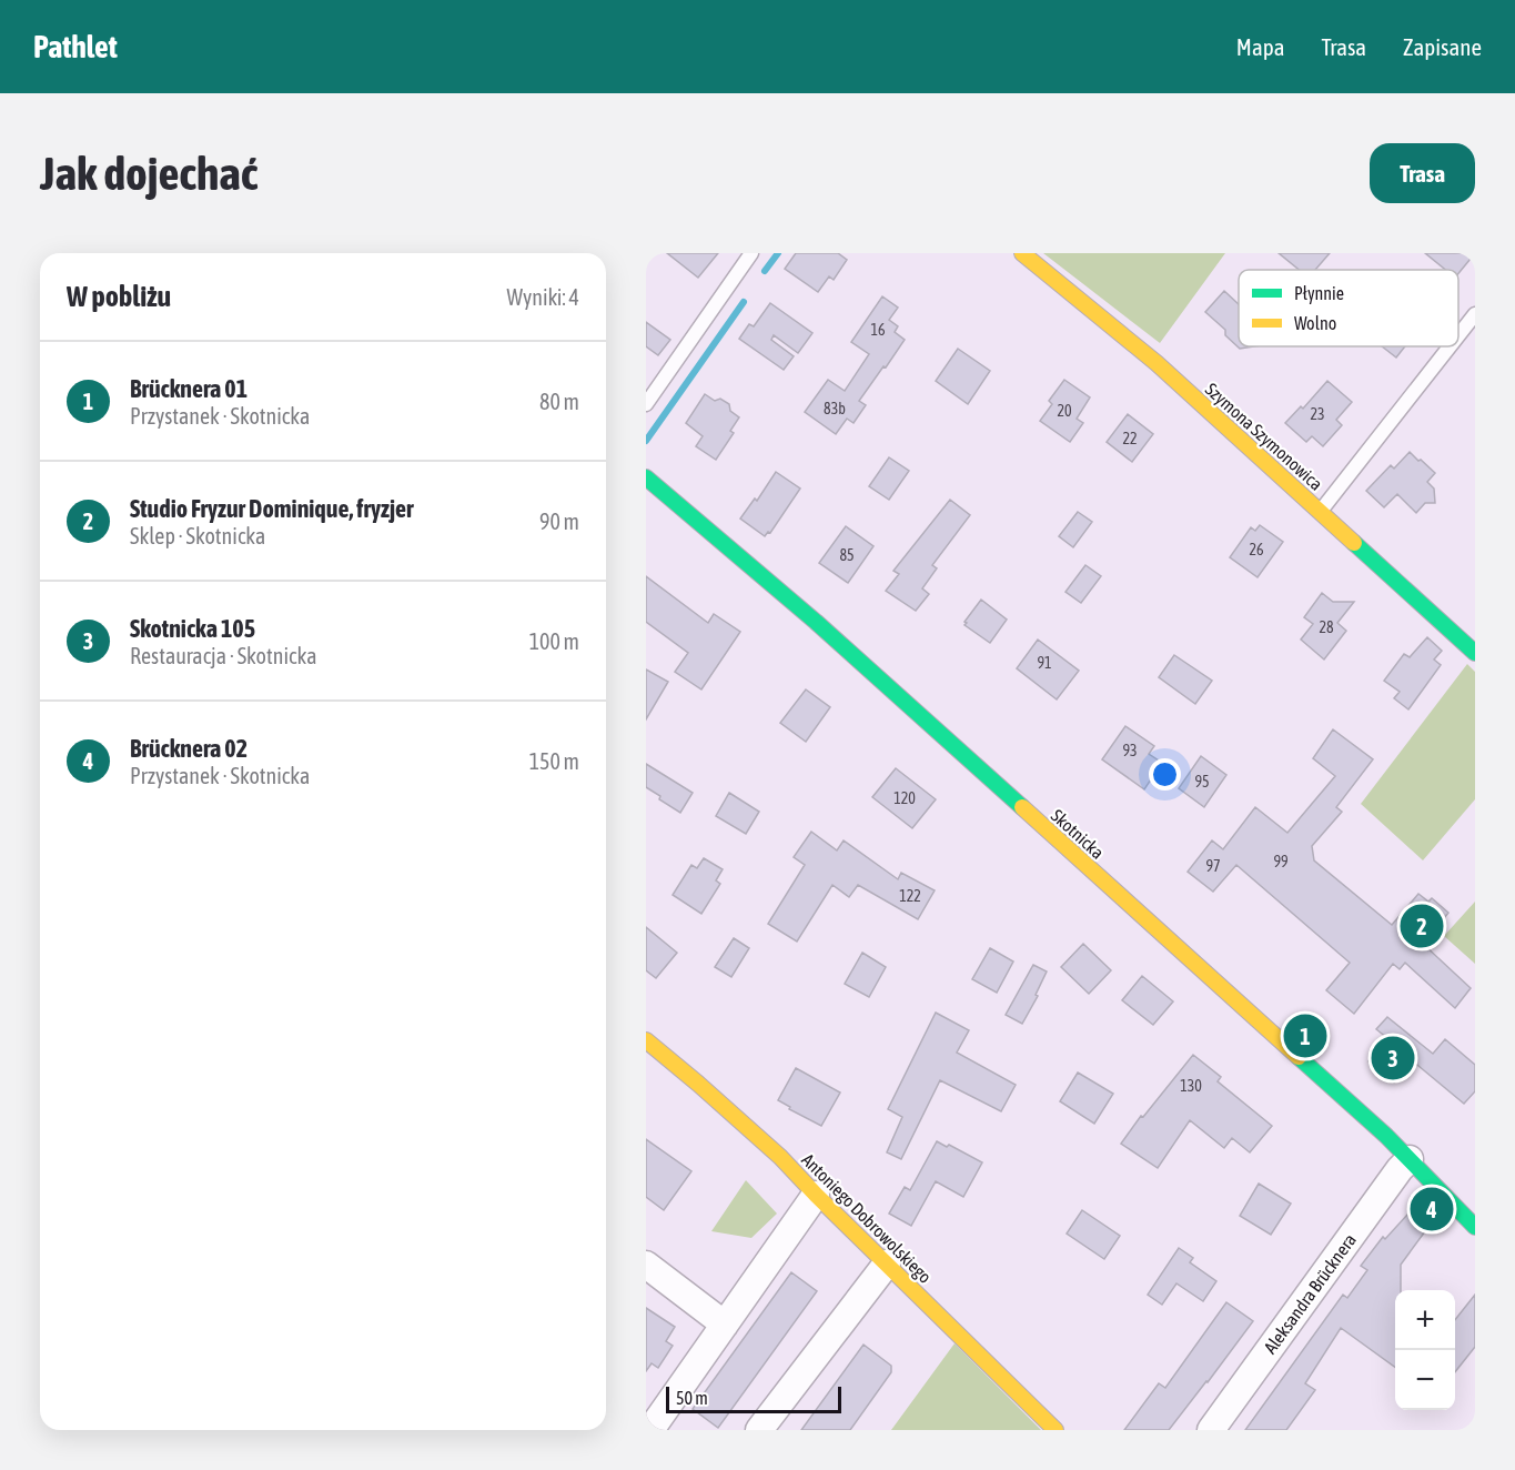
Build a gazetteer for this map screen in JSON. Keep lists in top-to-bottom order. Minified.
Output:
{"streets":{"street":["Szymona Szymonowica","Skotnicka","Antoniego Dobrowolskiego","Aleksandra Brücknera"]},"crossings":[["Skotnicka","Aleksandra Brücknera"]],"house_numbers":["16","83b","20","23","22","26","85","28","91","93","95","120","99","97","122","130"],"legend":["Płynnie","Wolno"],"scale_bar":"50 m","page":{"header":"Pathlet","nav":["Mapa","Trasa","Zapisane"],"buttons":"Trasa","title":"Jak dojechać","heading":["W pobliżu","Wyniki: 4"],"list":[{"mark":"1","name":"Brücknera 01","note":"Przystanek · Skotnicka","value":"80 m"},{"mark":"2","name":"Studio Fryzur Dominique, fryzjer","note":"Sklep · Skotnicka","value":"90 m"},{"mark":"3","name":"Skotnicka 105","note":"Restauracja · Skotnicka","value":"100 m"},{"mark":"4","name":"Brücknera 02","note":"Przystanek · Skotnicka","value":"150 m"}],"pins":["2","1","3","4"],"map_buttons":["+","−"],"scale":"50 m"}}
